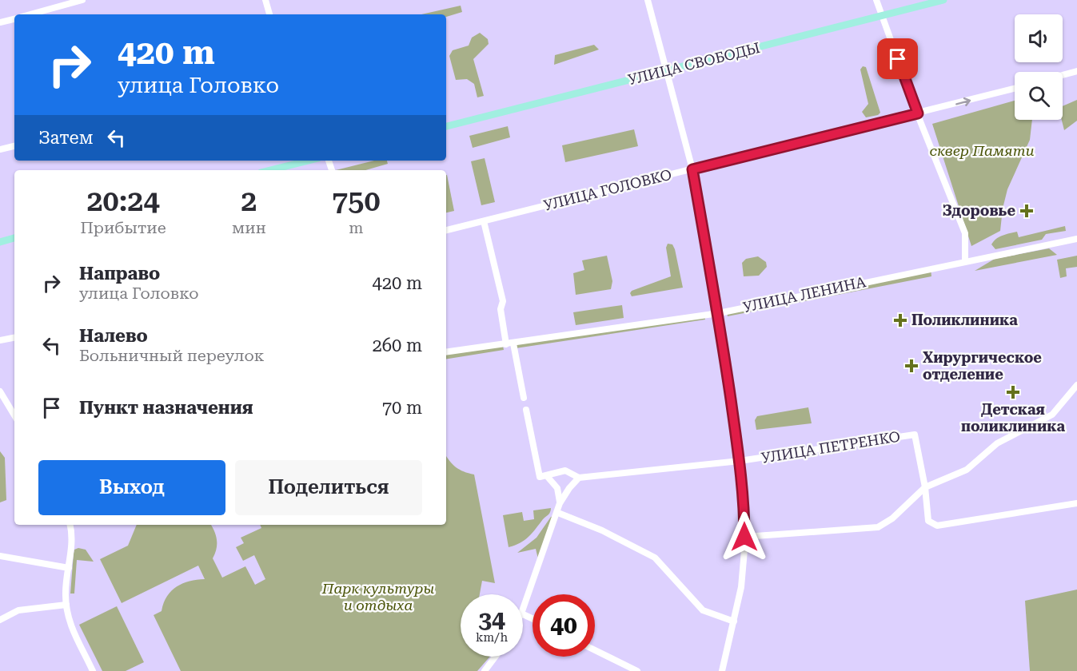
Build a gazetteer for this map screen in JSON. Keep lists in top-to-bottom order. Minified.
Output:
{"streets":{"main road":["УЛИЦА СВОБОДЫ"],"street":["УЛИЦА ГОЛОВКО","УЛИЦА ЛЕНИНА","УЛИЦА ПЕТРЕНКО"]},"parks":["сквер Памяти","Парк культуры и отдыха"],"places":{"health":["Здоровье","Поликлиника","Хирургическое отделение","Детская поликлиника"]},"page":{"turn":["420 m","улица Головко"],"then":"Затем","eta":["20:24","Прибытие","2","мин","750","m"],"list":[{"name":"Направо","note":"улица Головко","value":"420 m"},{"name":"Налево","note":"Больничный переулок","value":"260 m"},{"name":"Пункт назначения","value":"70 m"}],"buttons":["Выход","Поделиться"],"speed":"34 km/h","limit":"40"}}
